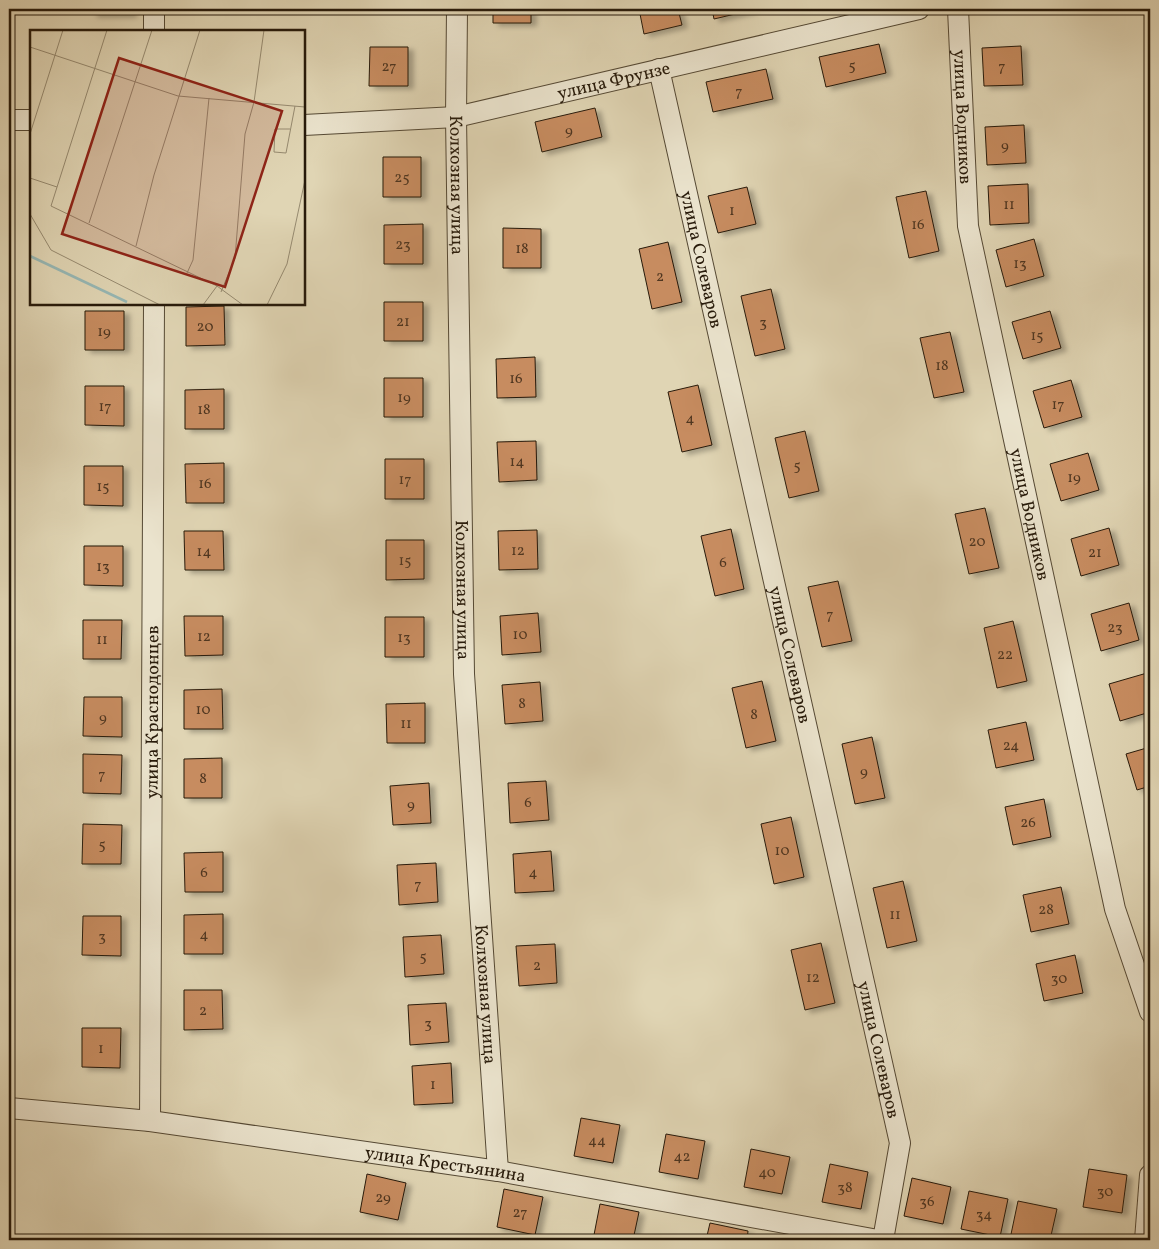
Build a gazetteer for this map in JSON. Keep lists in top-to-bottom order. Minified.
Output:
{"streets":{"street":["улица Фрунзе","улица Водников","Колхозная улица","улица Солеваров","улица Краснодонцев","улица Крестьянина"]},"crossings":[["улица Фрунзе","Колхозная улица"],["улица Фрунзе","улица Солеваров"],["Колхозная улица","улица Крестьянина"],["улица Краснодонцев","улица Крестьянина"]],"house_numbers":["5","27","7","7","9","9","25","11","1","16","23","18","13","2","21","3","20","19","15","18","16","19","17","17","18","4","14","5","19","17","16","15","20","12","14","21","15","6","13","7","23","10","12","13","11","22","8","10","8","9","11","24","9","7","8","6","9","26","5","10","6","4","7","28","11","4","3","5","2","12","30","2","3","1","1","44","42","40","38","30","29","36","27","34"]}
